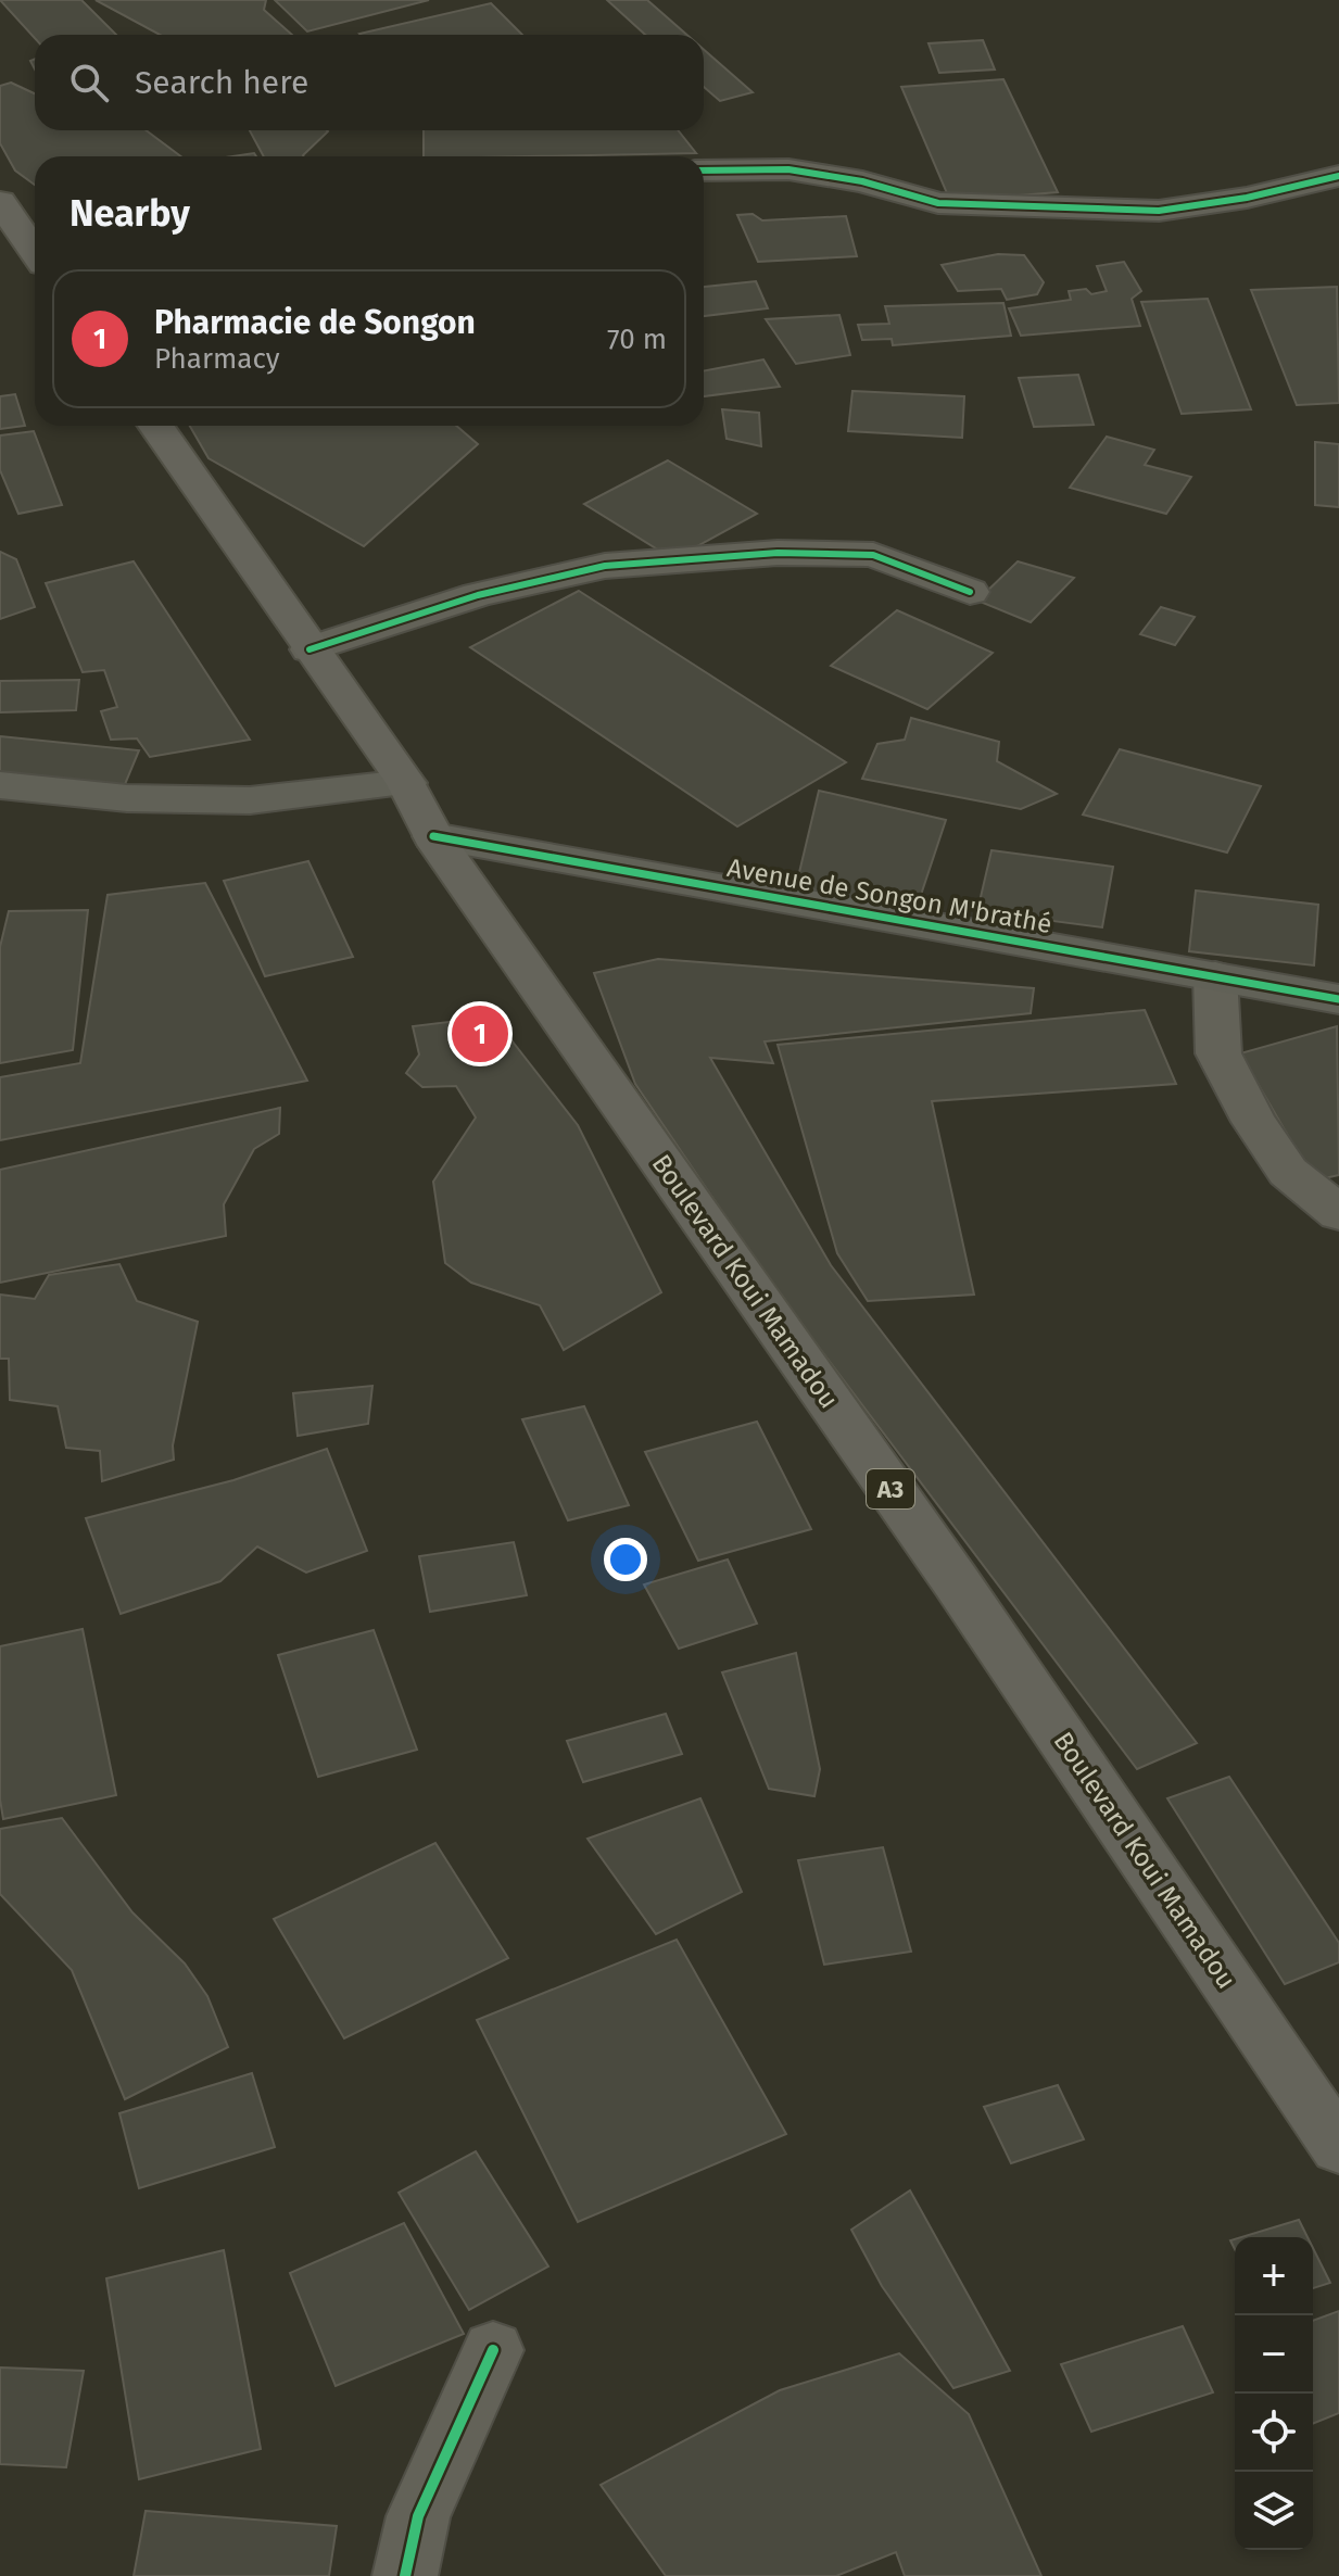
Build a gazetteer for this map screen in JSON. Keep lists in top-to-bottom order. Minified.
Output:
{"streets":{"main road":["Boulevard Koui Mamadou","A3"],"street":["Avenue de Songon M'brathé"]},"crossings":[["Avenue de Songon M'brathé","Boulevard Koui Mamadou"]],"page":{"search":"Search here","heading":"Nearby","list":[{"mark":"1","name":"Pharmacie de Songon","note":"Pharmacy","value":"70 m"}],"pins":"1","map_buttons":["+","−"]}}
